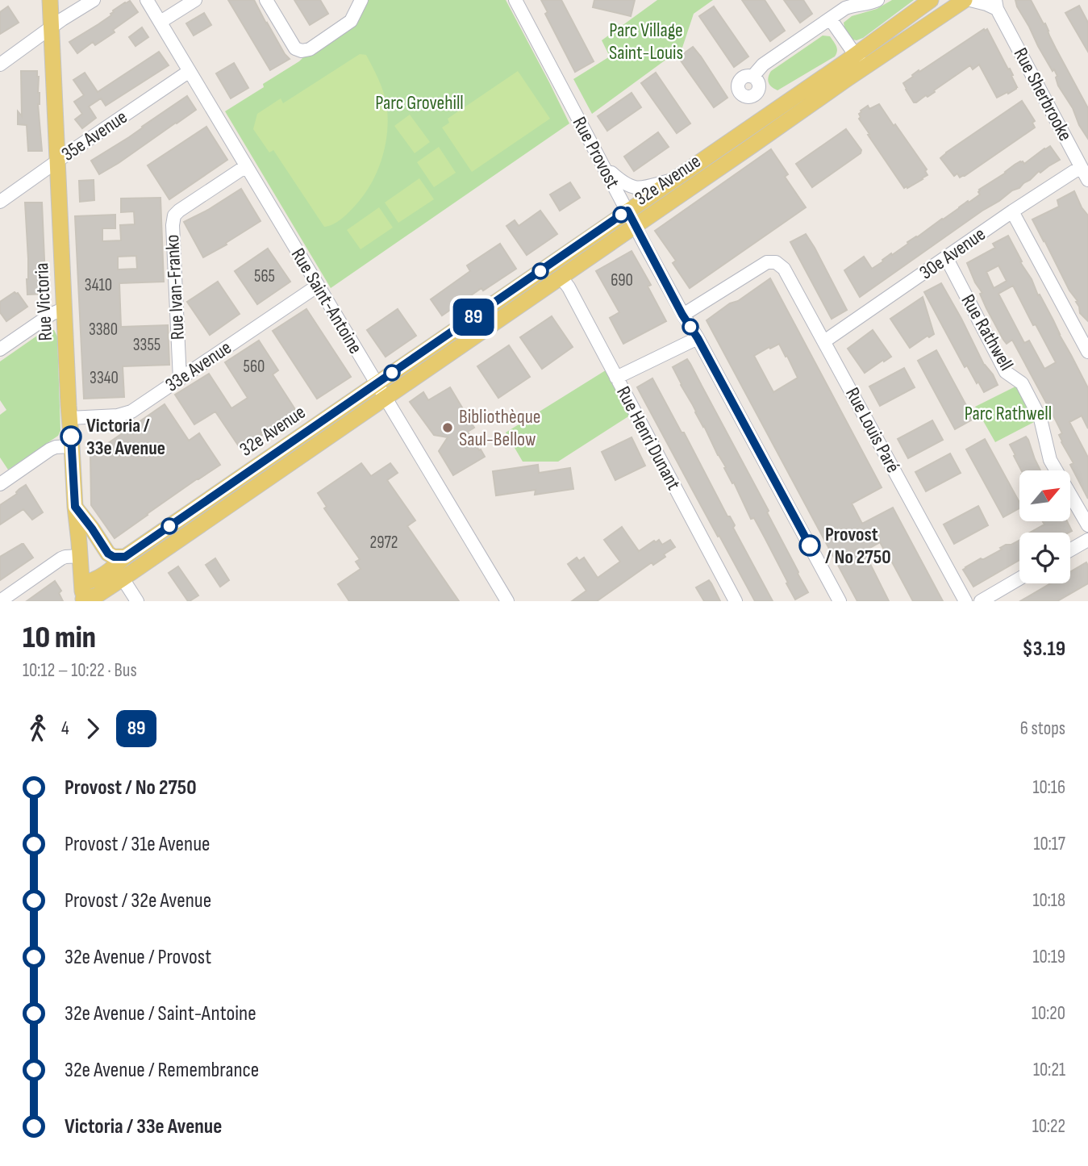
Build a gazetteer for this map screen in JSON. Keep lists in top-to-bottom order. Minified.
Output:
{"streets":{"main road":["32e Avenue","Rue Victoria"],"street":["Rue Sherbrooke","35e Avenue","Rue Provost","30e Avenue","Rue Ivan-Franko","Rue Saint-Antoine","Rue Rathwell","33e Avenue","Rue Louis Paré","Rue Henri Dunant"]},"crossings":[["Rue Sherbrooke","30e Avenue"],["35e Avenue","Rue Saint-Antoine"],["35e Avenue","Rue Victoria"],["Rue Provost","32e Avenue"],["Rue Provost","Rue Louis Paré"],["32e Avenue","Rue Saint-Antoine"],["32e Avenue","Rue Victoria"],["32e Avenue","Rue Henri Dunant"],["30e Avenue","Rue Rathwell"],["30e Avenue","Rue Louis Paré"],["Rue Ivan-Franko","Rue Saint-Antoine"],["Rue Ivan-Franko","33e Avenue"],["Rue Saint-Antoine","33e Avenue"],["Rue Victoria","33e Avenue"]],"parks":["Parc Village Saint-Louis","Parc Grovehill","Parc Rathwell"],"places":["Bibliothèque Saul-Bellow","Victoria / 33e Avenue","Provost / No 2750"],"lines":["bus line 89"],"house_numbers":["565","690","3410","3380","3355","560","3340","2972"],"north":"top right","page":{"on_map":"89","heading":["10 min","10:12 – 10:22 · Bus","$3.19"],"legs":["4","89","6 stops"],"list":[{"name":"Provost / No 2750","value":"10:16"},{"name":"Provost / 31e Avenue","value":"10:17"},{"name":"Provost / 32e Avenue","value":"10:18"},{"name":"32e Avenue / Provost","value":"10:19"},{"name":"32e Avenue / Saint-Antoine","value":"10:20"},{"name":"32e Avenue / Remembrance","value":"10:21"},{"name":"Victoria / 33e Avenue","value":"10:22"}]}}
